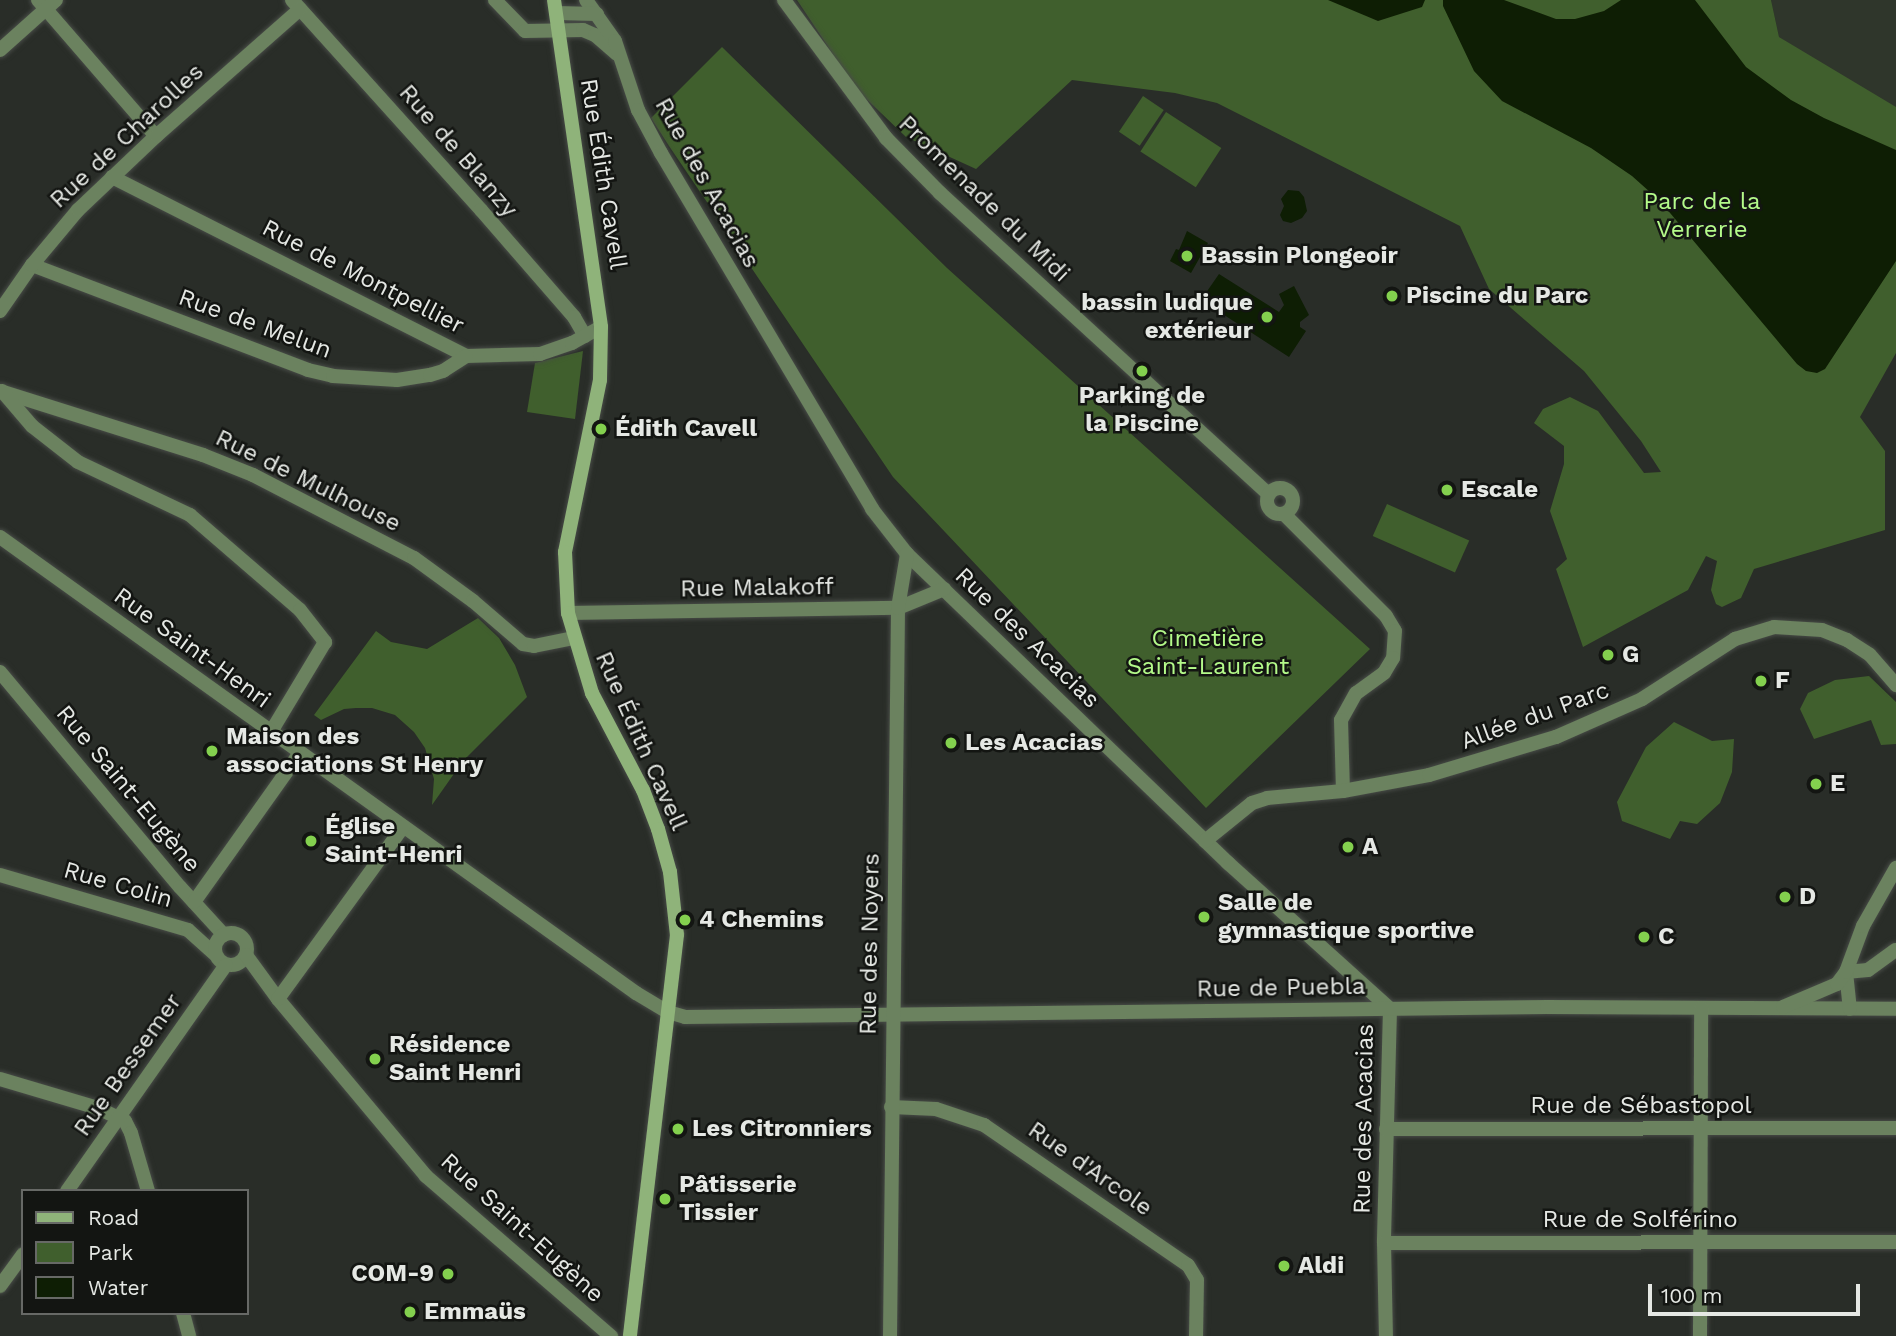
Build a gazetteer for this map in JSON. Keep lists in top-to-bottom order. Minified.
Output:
{"streets":{"street":["Rue de Charolles","Rue de Blanzy","Rue Édith Cavell","Rue des Acacias","Promenade du Midi","Rue de Montpellier","Rue de Melun","Rue de Mulhouse","Rue Malakoff","Rue Saint-Henri","Allée du Parc","Rue Saint-Eugène","Rue Colin","Rue des Noyers","Rue de Puebla","Rue Bessemer","Rue de Sébastopol","Rue d'Arcole","Rue de Solférino"]},"crossings":[["Rue de Charolles","Rue de Blanzy"],["Rue de Charolles","Rue de Montpellier"],["Rue de Charolles","Rue de Melun"],["Rue de Blanzy","Rue de Montpellier"],["Rue Édith Cavell","Rue de Montpellier"],["Rue Édith Cavell","Rue de Mulhouse"],["Rue Édith Cavell","Rue Malakoff"],["Rue Édith Cavell","Rue Saint-Henri"],["Rue Édith Cavell","Rue de Puebla"],["Rue des Acacias","Rue Malakoff"],["Rue des Acacias","Allée du Parc"],["Rue des Acacias","Rue des Noyers"],["Rue des Acacias","Rue de Puebla"],["Rue des Acacias","Rue de Sébastopol"],["Rue des Acacias","Rue de Solférino"],["Rue de Montpellier","Rue de Melun"],["Rue Malakoff","Rue des Noyers"],["Rue Saint-Henri","Rue de Puebla"],["Rue Saint-Eugène","Rue Colin"],["Rue Saint-Eugène","Rue Bessemer"],["Rue Colin","Rue Bessemer"],["Rue des Noyers","Rue de Puebla"],["Rue des Noyers","Rue d'Arcole"]],"parks":["Parc de la Verrerie","Cimetière Saint-Laurent"],"places":["Bassin Plongeoir","Piscine du Parc","bassin ludique extérieur","Parking de la Piscine","Édith Cavell","Escale","G","F","Les Acacias","Maison des associations St Henry","E","Église Saint-Henri","A","D","Salle de gymnastique sportive","4 Chemins","C","Résidence Saint Henri","Les Citronniers","Pâtisserie Tissier","Aldi","COM-9","Emmaüs"],"legend":["Road","Park","Water"],"scale_bar":"100 m"}
